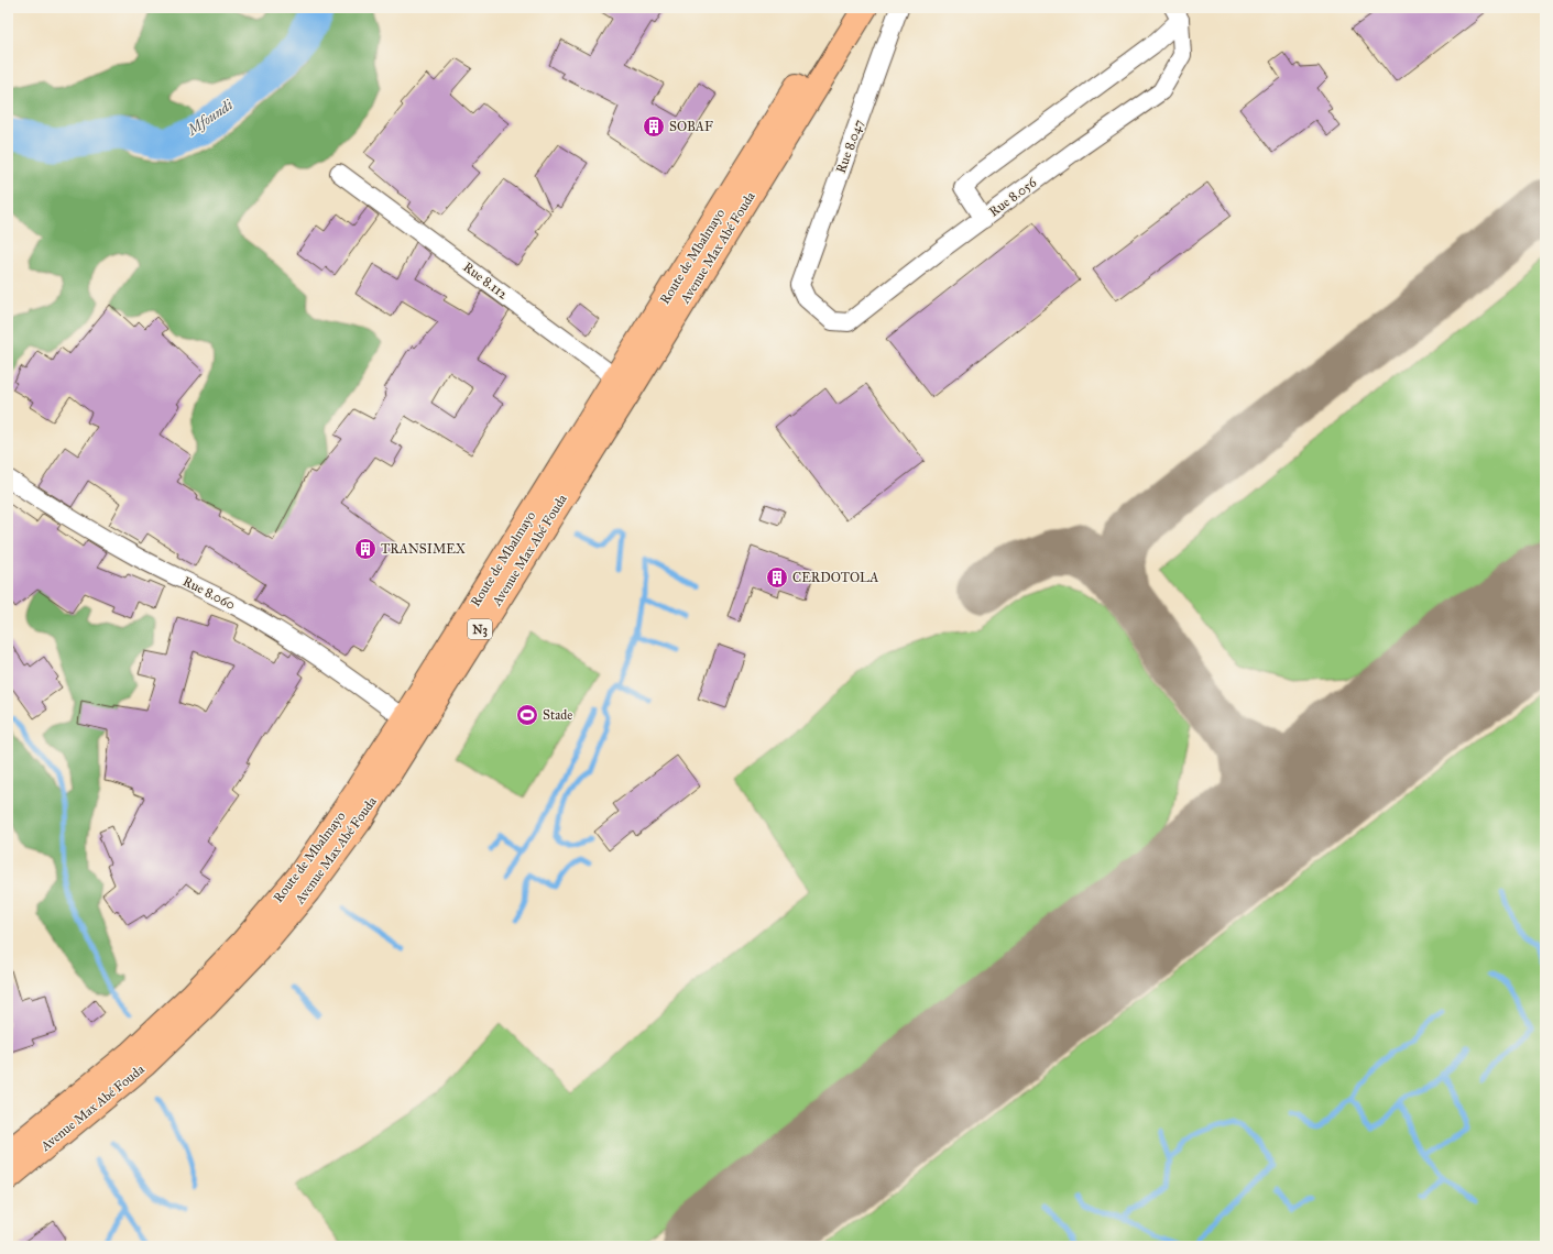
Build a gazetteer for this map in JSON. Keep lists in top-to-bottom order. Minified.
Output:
{"streets":{"highway":["Avenue Max Abé Fouda","Route de Mbalmayo","N3"],"street":["Rue 8.047","Rue 8.056","Rue 8.112","Rue 8.060"]},"crossings":[["Rue 8.047","Rue 8.056"],["Avenue Max Abé Fouda","Route de Mbalmayo"],["Avenue Max Abé Fouda","Rue 8.112"],["Route de Mbalmayo","Rue 8.112"],["Route de Mbalmayo","Rue 8.060"]],"water":["Mfoundi"],"places":{"building":["SOBAF","TRANSIMEX","CERDOTOLA"],"sports":["Stade"]}}
